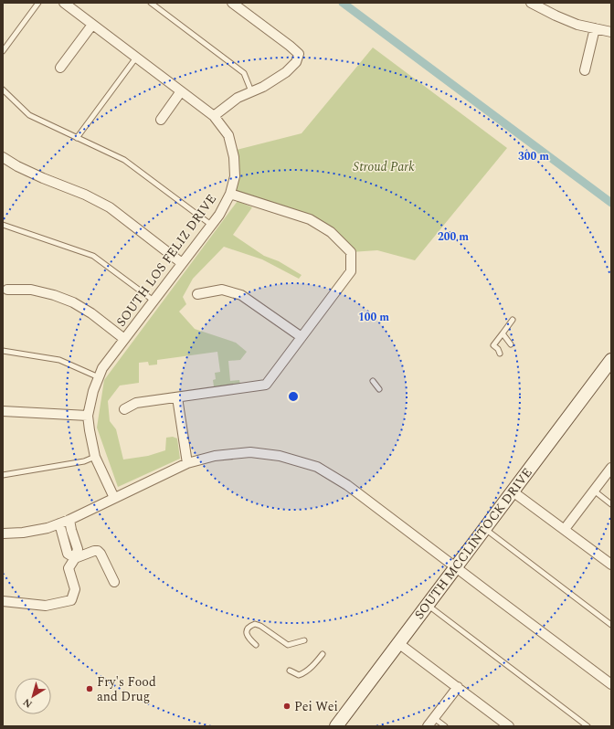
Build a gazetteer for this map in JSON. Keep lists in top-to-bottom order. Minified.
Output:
{"streets":{"main road":["SOUTH MCCLINTOCK DRIVE"],"street":["SOUTH LOS FELIZ DRIVE"]},"parks":["Stroud Park"],"places":["Fry's Food and Drug","Pei Wei"],"north":"bottom left","rings":["300 m","200 m","100 m"]}
